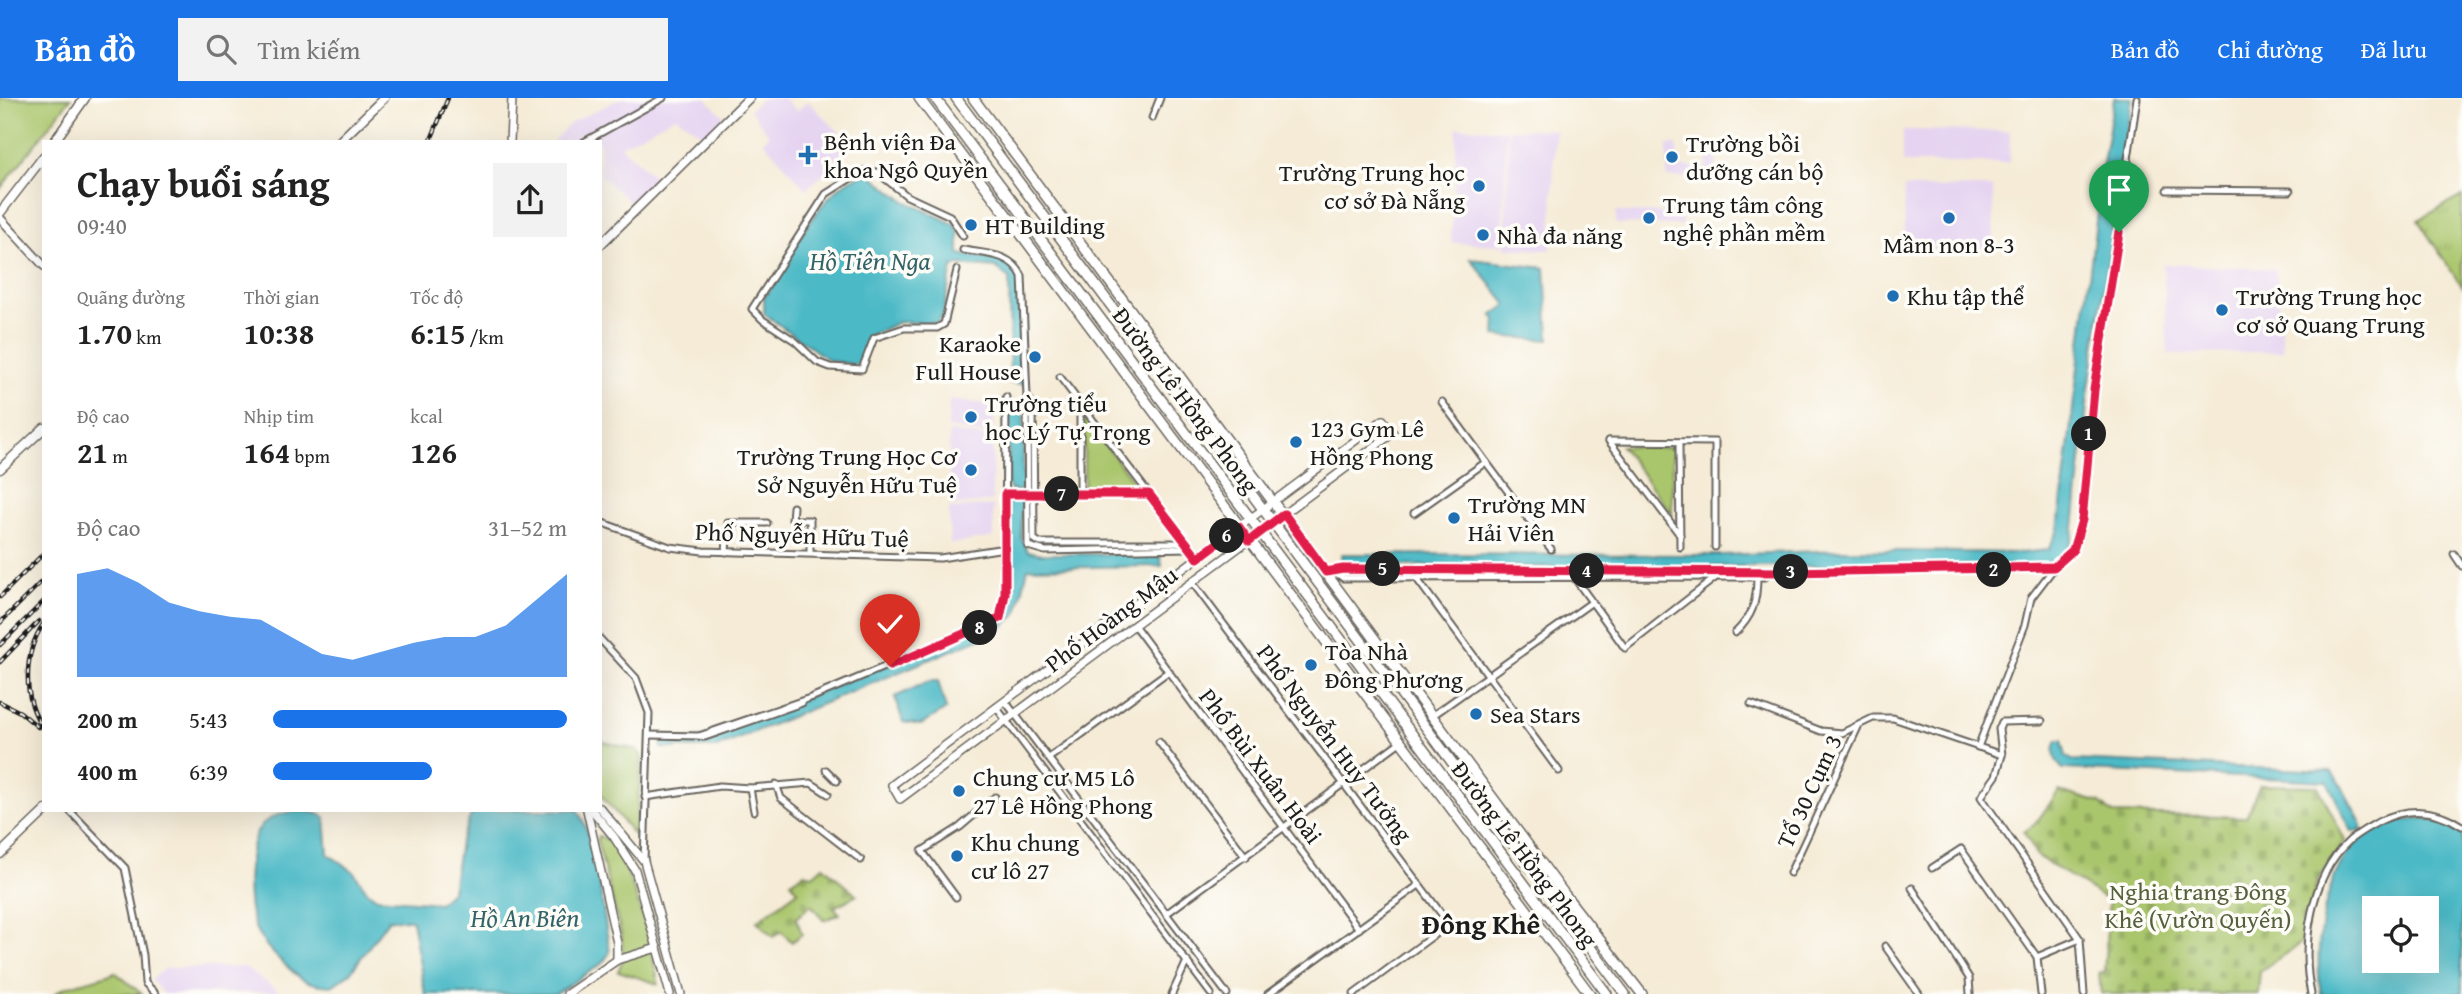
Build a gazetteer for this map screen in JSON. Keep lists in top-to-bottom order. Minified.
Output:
{"streets":{"main road":["Đường Lê Hồng Phong"],"street":["Phố Nguyễn Hữu Tuệ","Phố Hoàng Mậu","Phố Nguyễn Huy Tưởng","Phố Bùi Xuân Hoài","Tổ 30 Cụm 3"]},"crossings":[["Đường Lê Hồng Phong","Phố Hoàng Mậu"],["Phố Hoàng Mậu","Phố Nguyễn Huy Tưởng"],["Phố Hoàng Mậu","Phố Bùi Xuân Hoài"]],"districts":["Đông Khê"],"water":["Hồ Tiên Nga","Hồ An Biên"],"parks":["Nghia trang Đông Khê (Vườn Quyến)"],"places":{"health":["Bệnh viện Đa khoa Ngô Quyền"],"other":["Trường bồi dưỡng cán bộ","Trường Trung học cơ sở Đà Nẵng","Trung tâm công nghệ phần mềm","Mầm non 8-3","HT Building","Nhà đa năng","Khu tập thể","Trường Trung học cơ sở Quang Trung","Karaoke Full House","Trường tiểu học Lý Tự Trọng","123 Gym Lê Hồng Phong","Trường Trung Học Cơ Sở Nguyễn Hữu Tuệ","Trường MN Hải Viên","Tòa Nhà Đông Phương","Sea Stars","Chung cư M5 Lô 27 Lê Hồng Phong","Khu chung cư lô 27"]},"page":{"header":"Bản đồ","search":"Tìm kiếm","nav":["Bản đồ","Chỉ đường","Đã lưu"],"heading":["Chạy buổi sáng","09:40"],"stats":[["Quãng đường","1.70 km"],["Thời gian","10:38"],["Tốc độ","6:15 /km"],["Độ cao","21 m"],["Nhịp tim","164 bpm"],["kcal","126"]],"pins":["1","7","6","5","2","4","3","8"],"chart":["Độ cao","31–52 m"],"list":[{"name":"200 m","note":"5:43"},{"name":"400 m","note":"6:39"}]}}
